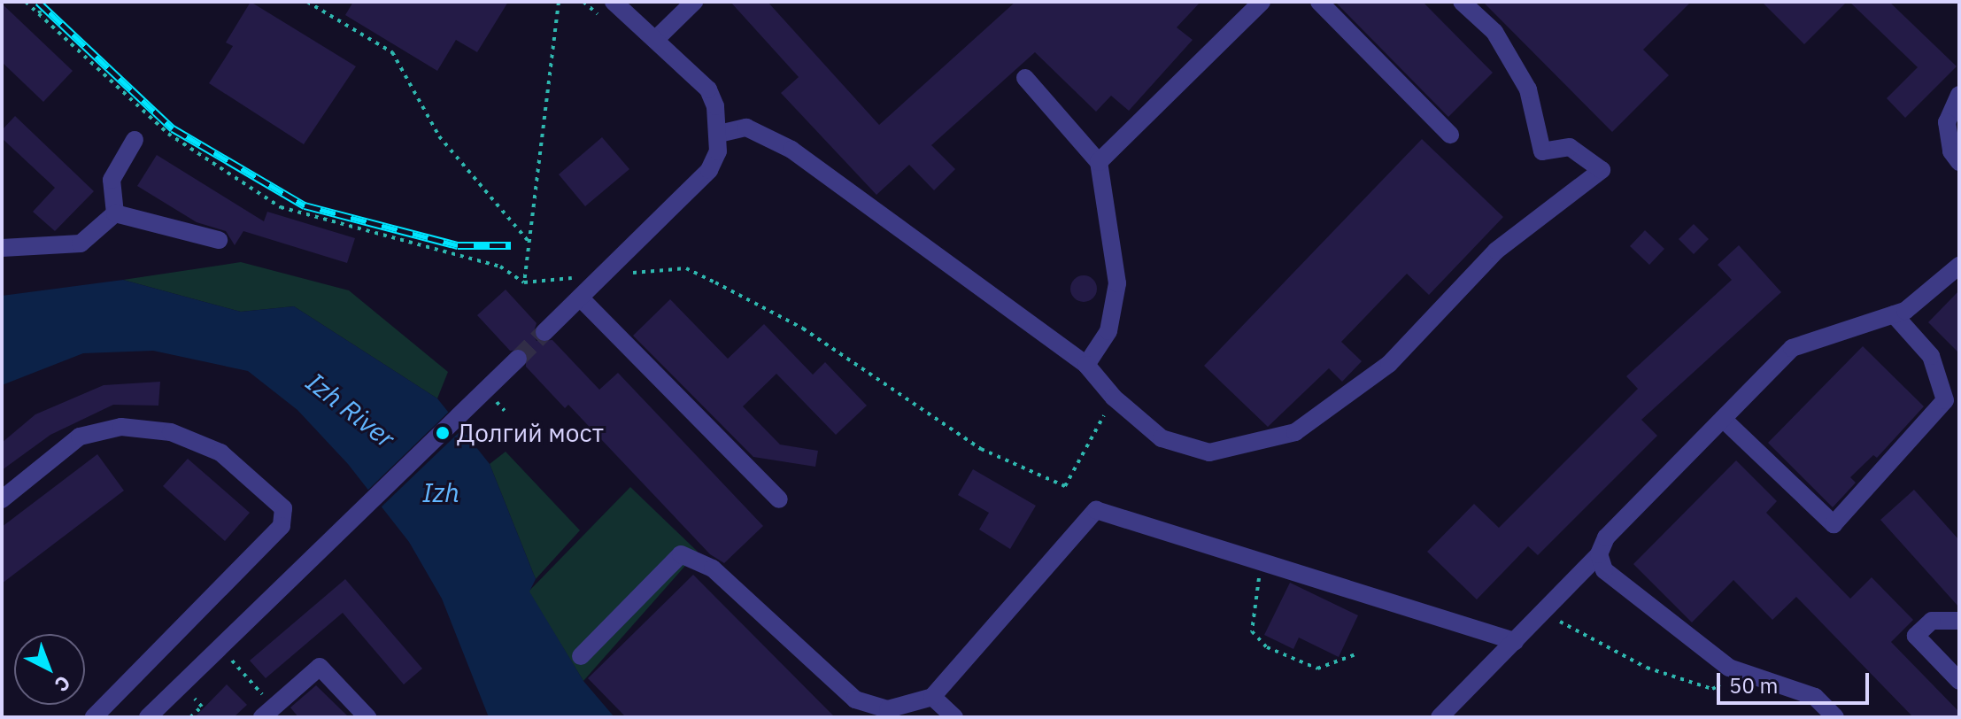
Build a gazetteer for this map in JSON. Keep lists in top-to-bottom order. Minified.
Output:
{"water":["Izh River","Izh"],"places":["Долгий мост"],"scale_bar":"50 m","north":"bottom right"}
